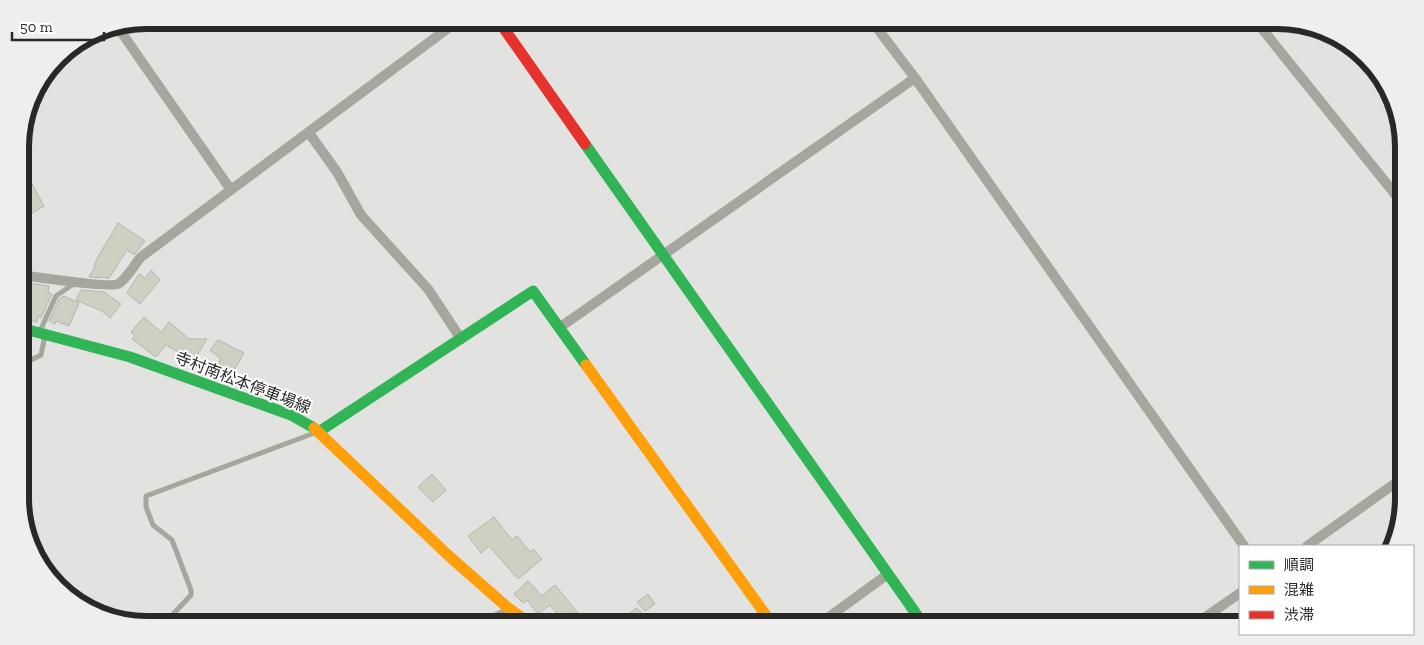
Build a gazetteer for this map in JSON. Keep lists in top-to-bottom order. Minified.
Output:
{"streets":{"street":["寺村南松本停車場線"]},"legend":["順調","混雑","渋滞"],"scale_bar":"50 m"}
